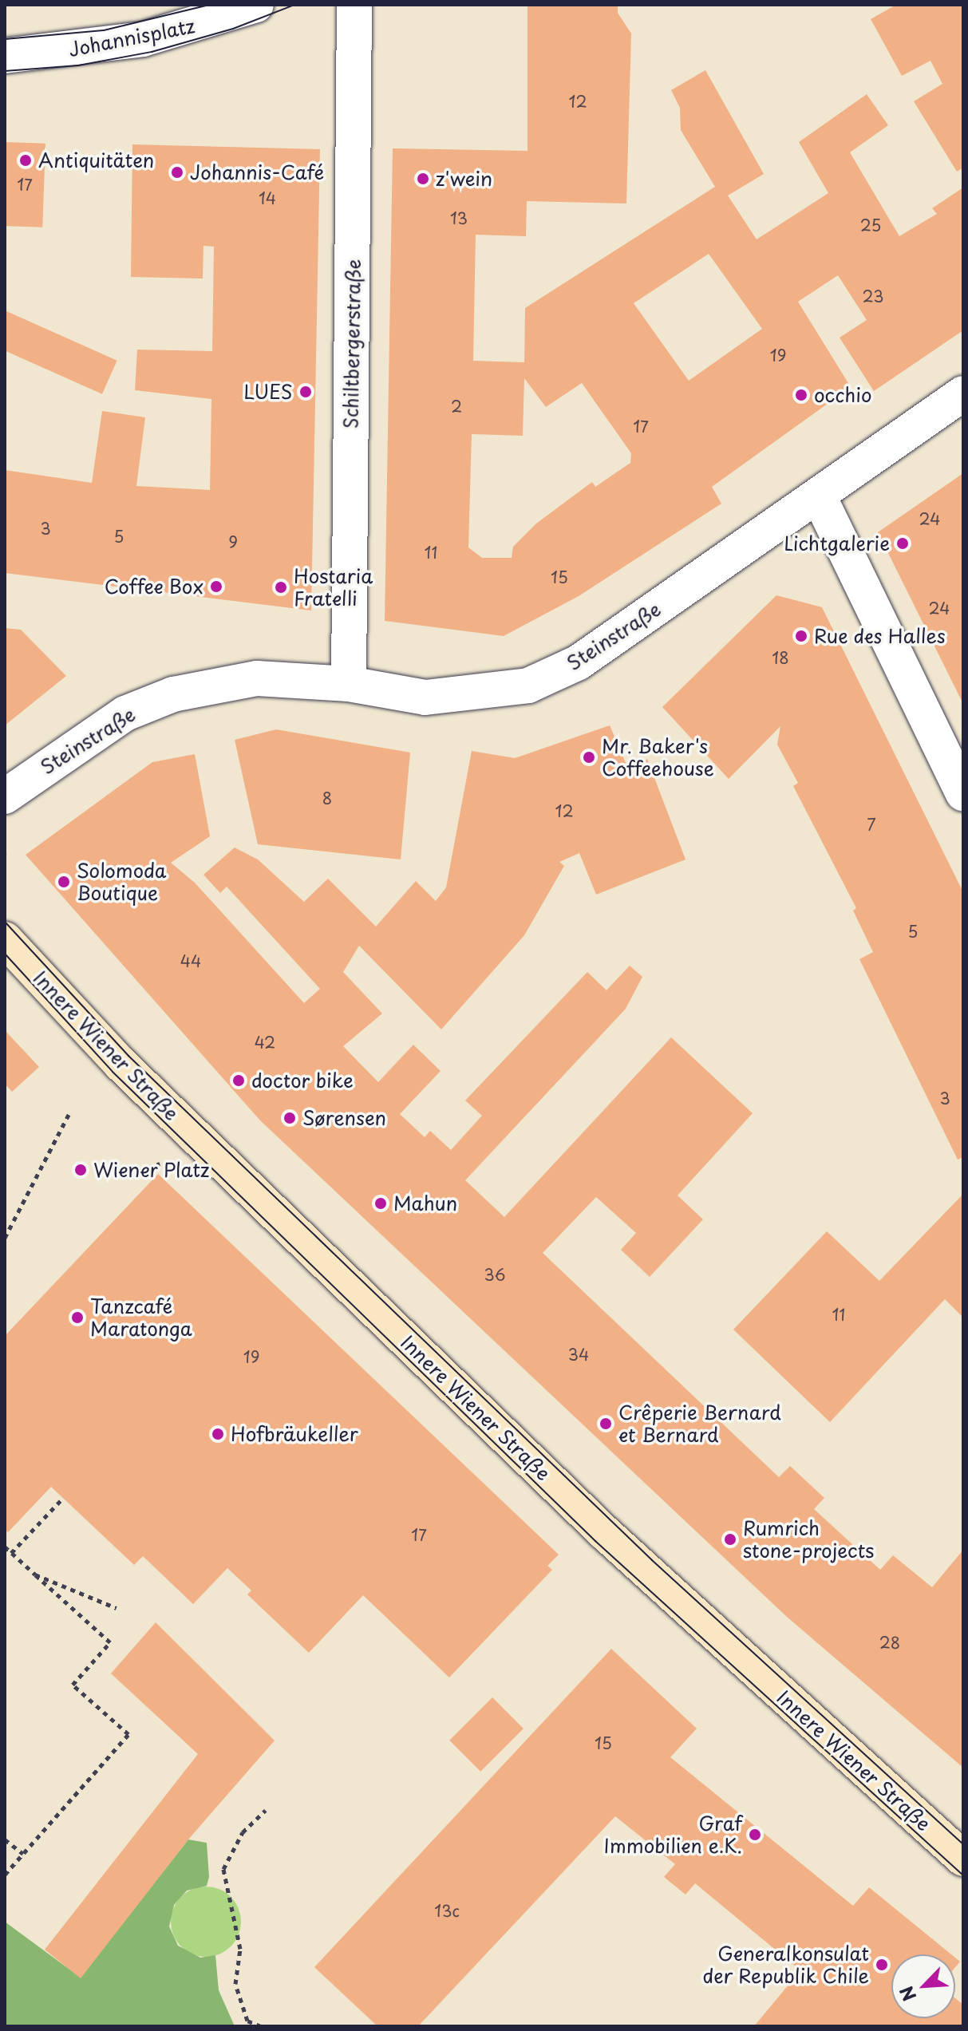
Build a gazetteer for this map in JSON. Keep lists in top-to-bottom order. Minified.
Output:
{"streets":{"main road":["Innere Wiener Straße"],"street":["Johannisplatz","Schiltbergerstraße","Steinstraße"]},"crossings":[["Schiltbergerstraße","Steinstraße"]],"places":["Antiquitäten","Johannis-Café","z'wein","LUES","occhio","Lichtgalerie","Coffee Box","Hostaria Fratelli","Rue des Halles","Mr. Baker's Coffeehouse","Solomoda Boutique","doctor bike","Sørensen","Wiener Platz","Mahun","Tanzcafé Maratonga","Crêperie Bernard et Bernard","Hofbräukeller","Rumrich stone-projects","Graf Immobilien e.K.","Generalkonsulat der Republik Chile"],"house_numbers":["12","17","14","13","25","23","19","2","17","24","3","5","9","11","15","24","18","8","12","7","5","44","42","3","36","11","34","19","17","28","15","13c"],"north":"bottom left"}
